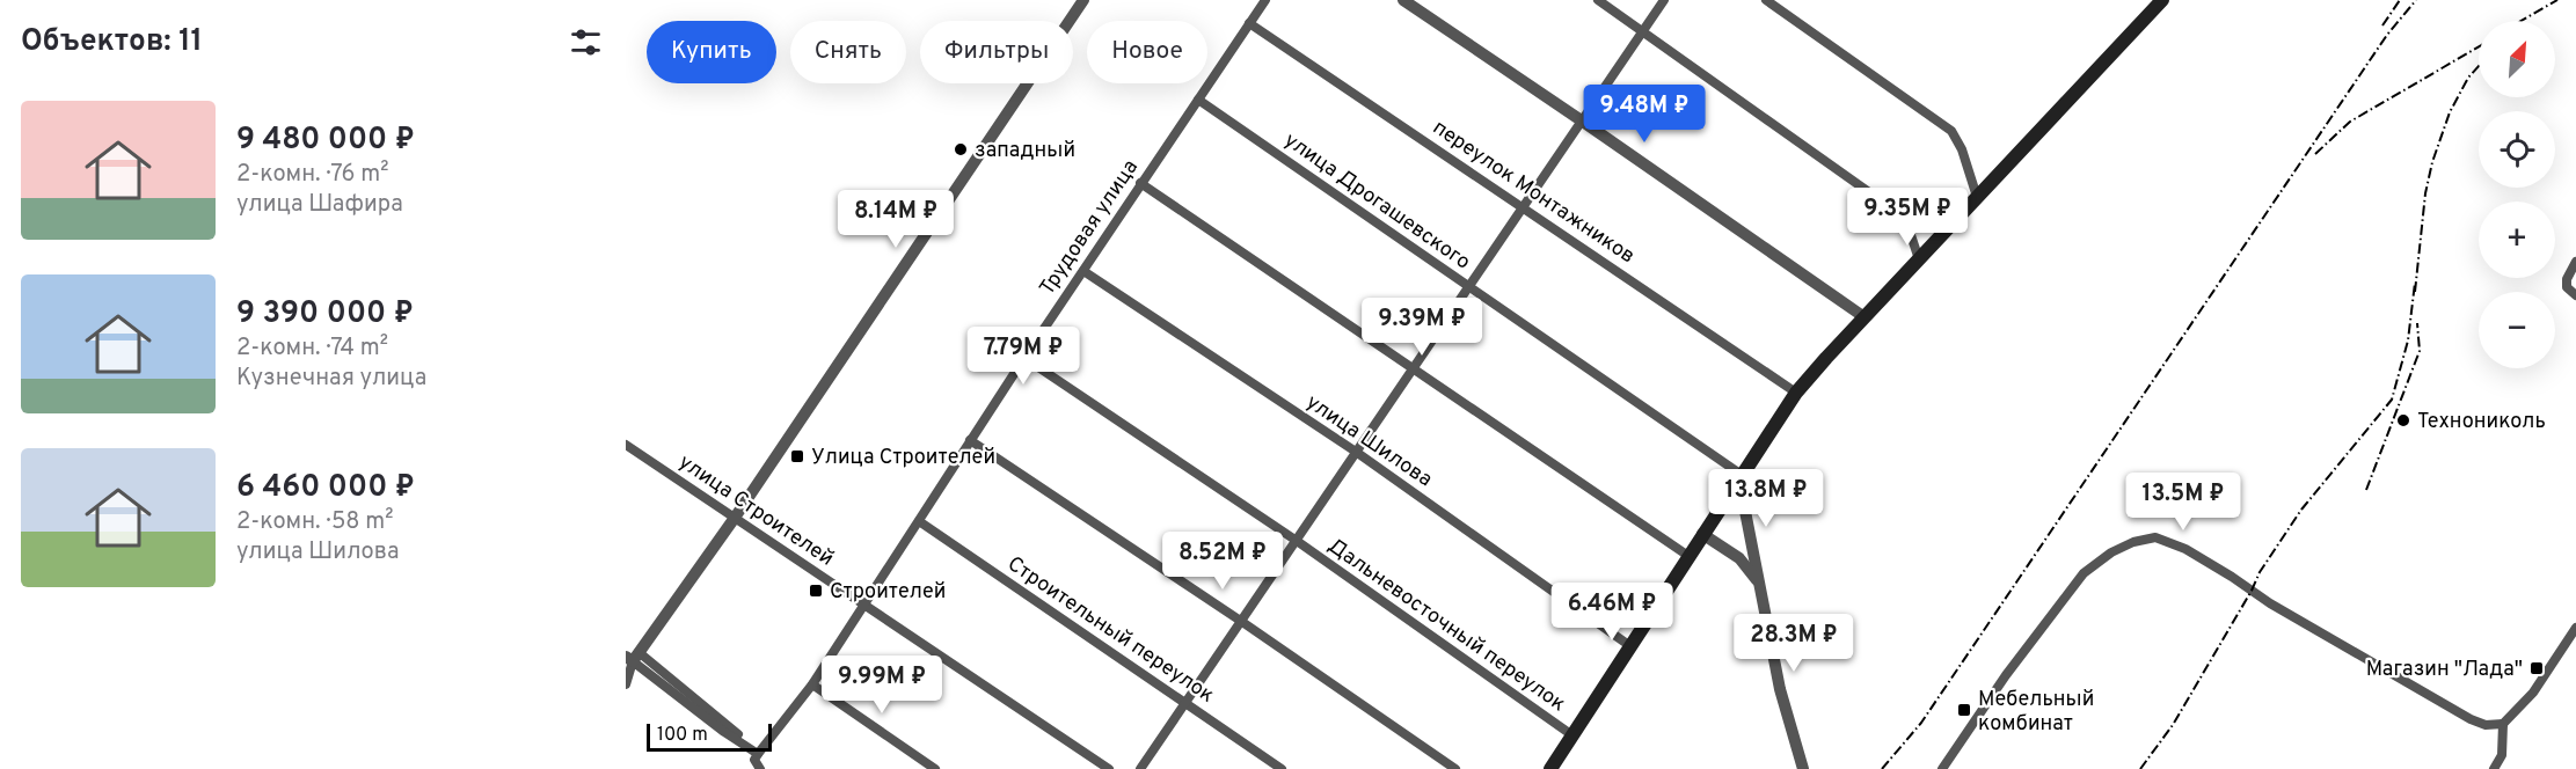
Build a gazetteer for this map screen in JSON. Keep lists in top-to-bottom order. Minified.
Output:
{"streets":{"street":["переулок Монтажников","улица Дрогашевского","Трудовая улица","улица Шилова","улица Строителей","Дальневосточный переулок","Строительный переулок"]},"crossings":[["переулок Монтажников","Трудовая улица"],["улица Дрогашевского","Трудовая улица"],["Трудовая улица","улица Шилова"],["Трудовая улица","улица Строителей"],["Трудовая улица","Дальневосточный переулок"],["Трудовая улица","Строительный переулок"]],"places":{"other":["западный","Технониколь"],"transit":["Улица Строителей","Строителей","Магазин \"Лада\"","Мебельный комбинат"]},"scale_bar":"100 m","north":"top right","page":{"heading":"Объектов: 11","map_buttons":["+","−"],"chip":["Купить","Снять","Фильтры","Новое"],"list":[{"name":"9 480 000 ₽","note":"2-комн. · 76 m² · улица Шафира"},{"name":"9 390 000 ₽","note":"2-комн. · 74 m² · Кузнечная улица"},{"name":"6 460 000 ₽","note":"2-комн. · 58 m² · улица Шилова"}],"price":["9.48M ₽","9.35M ₽","8.14M ₽","9.39M ₽","7.79M ₽","13.8M ₽","13.5M ₽","8.52M ₽","6.46M ₽","28.3M ₽","9.99M ₽"],"scale":"100 m"}}
